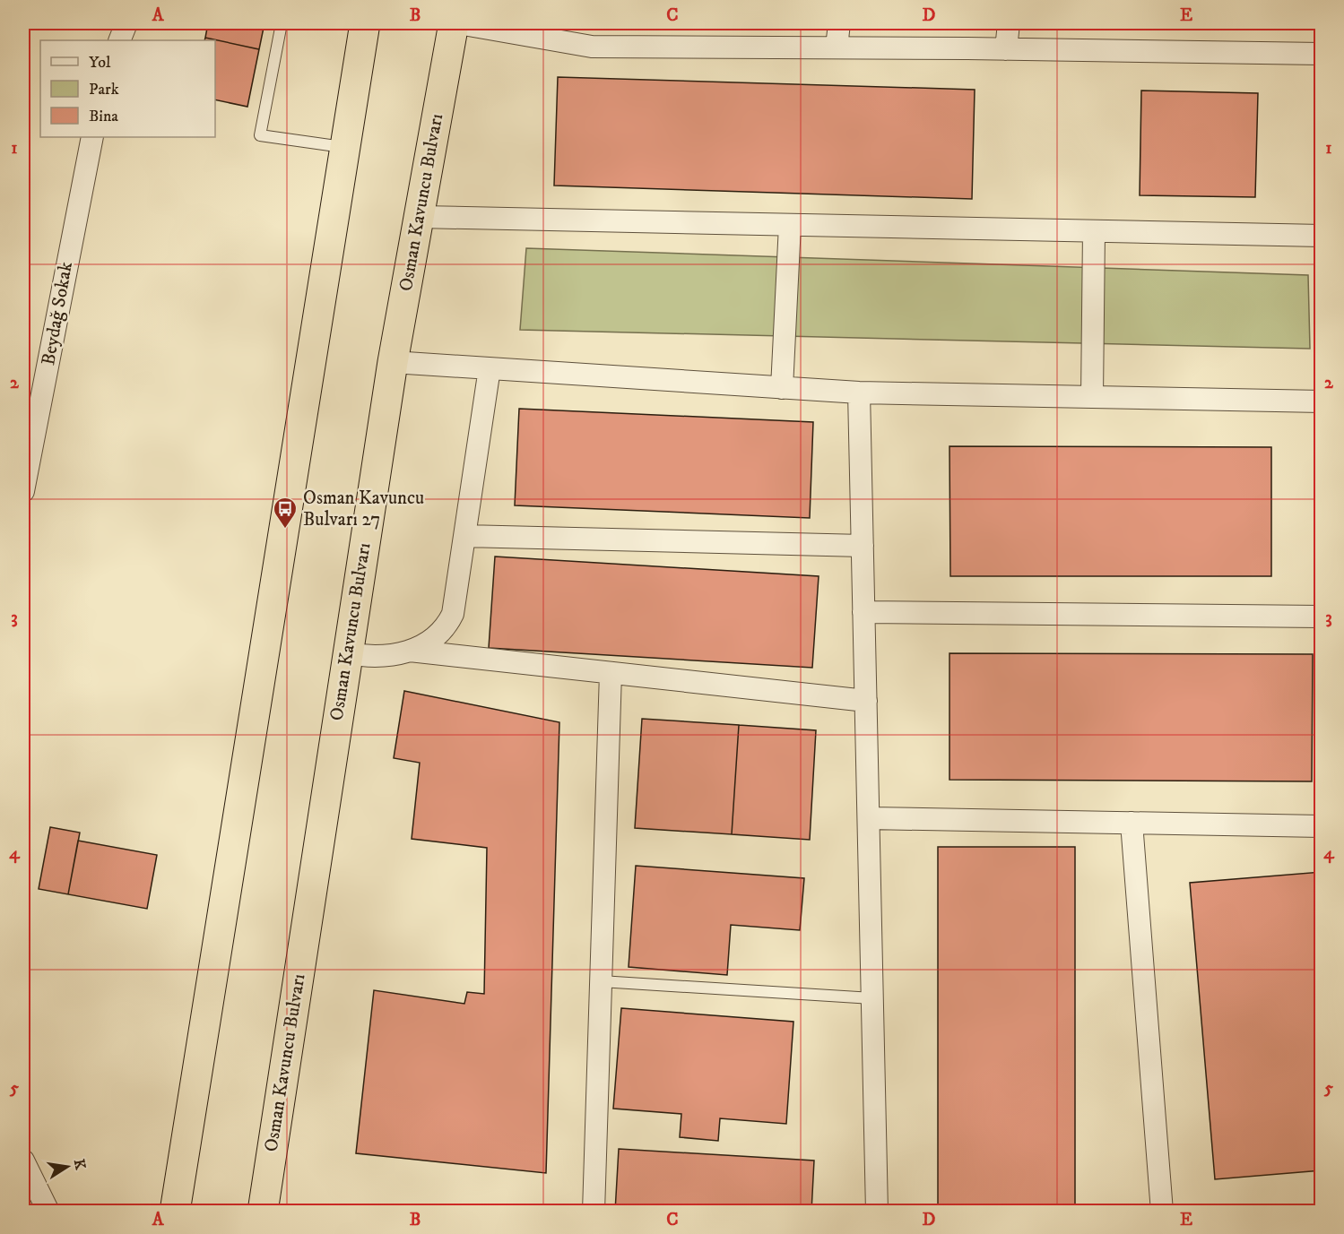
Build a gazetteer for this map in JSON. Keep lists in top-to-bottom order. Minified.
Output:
{"streets":{"highway":["Osman Kavuncu Bulvarı"],"street":["Beydağ Sokak"]},"places":{"bus stop":["Osman Kavuncu Bulvarı 27"]},"legend":["Yol","Park","Bina"],"north":"right","grid":{"columns":["A","B","C","D","E"],"rows":["1","2","3","4","5"]}}
